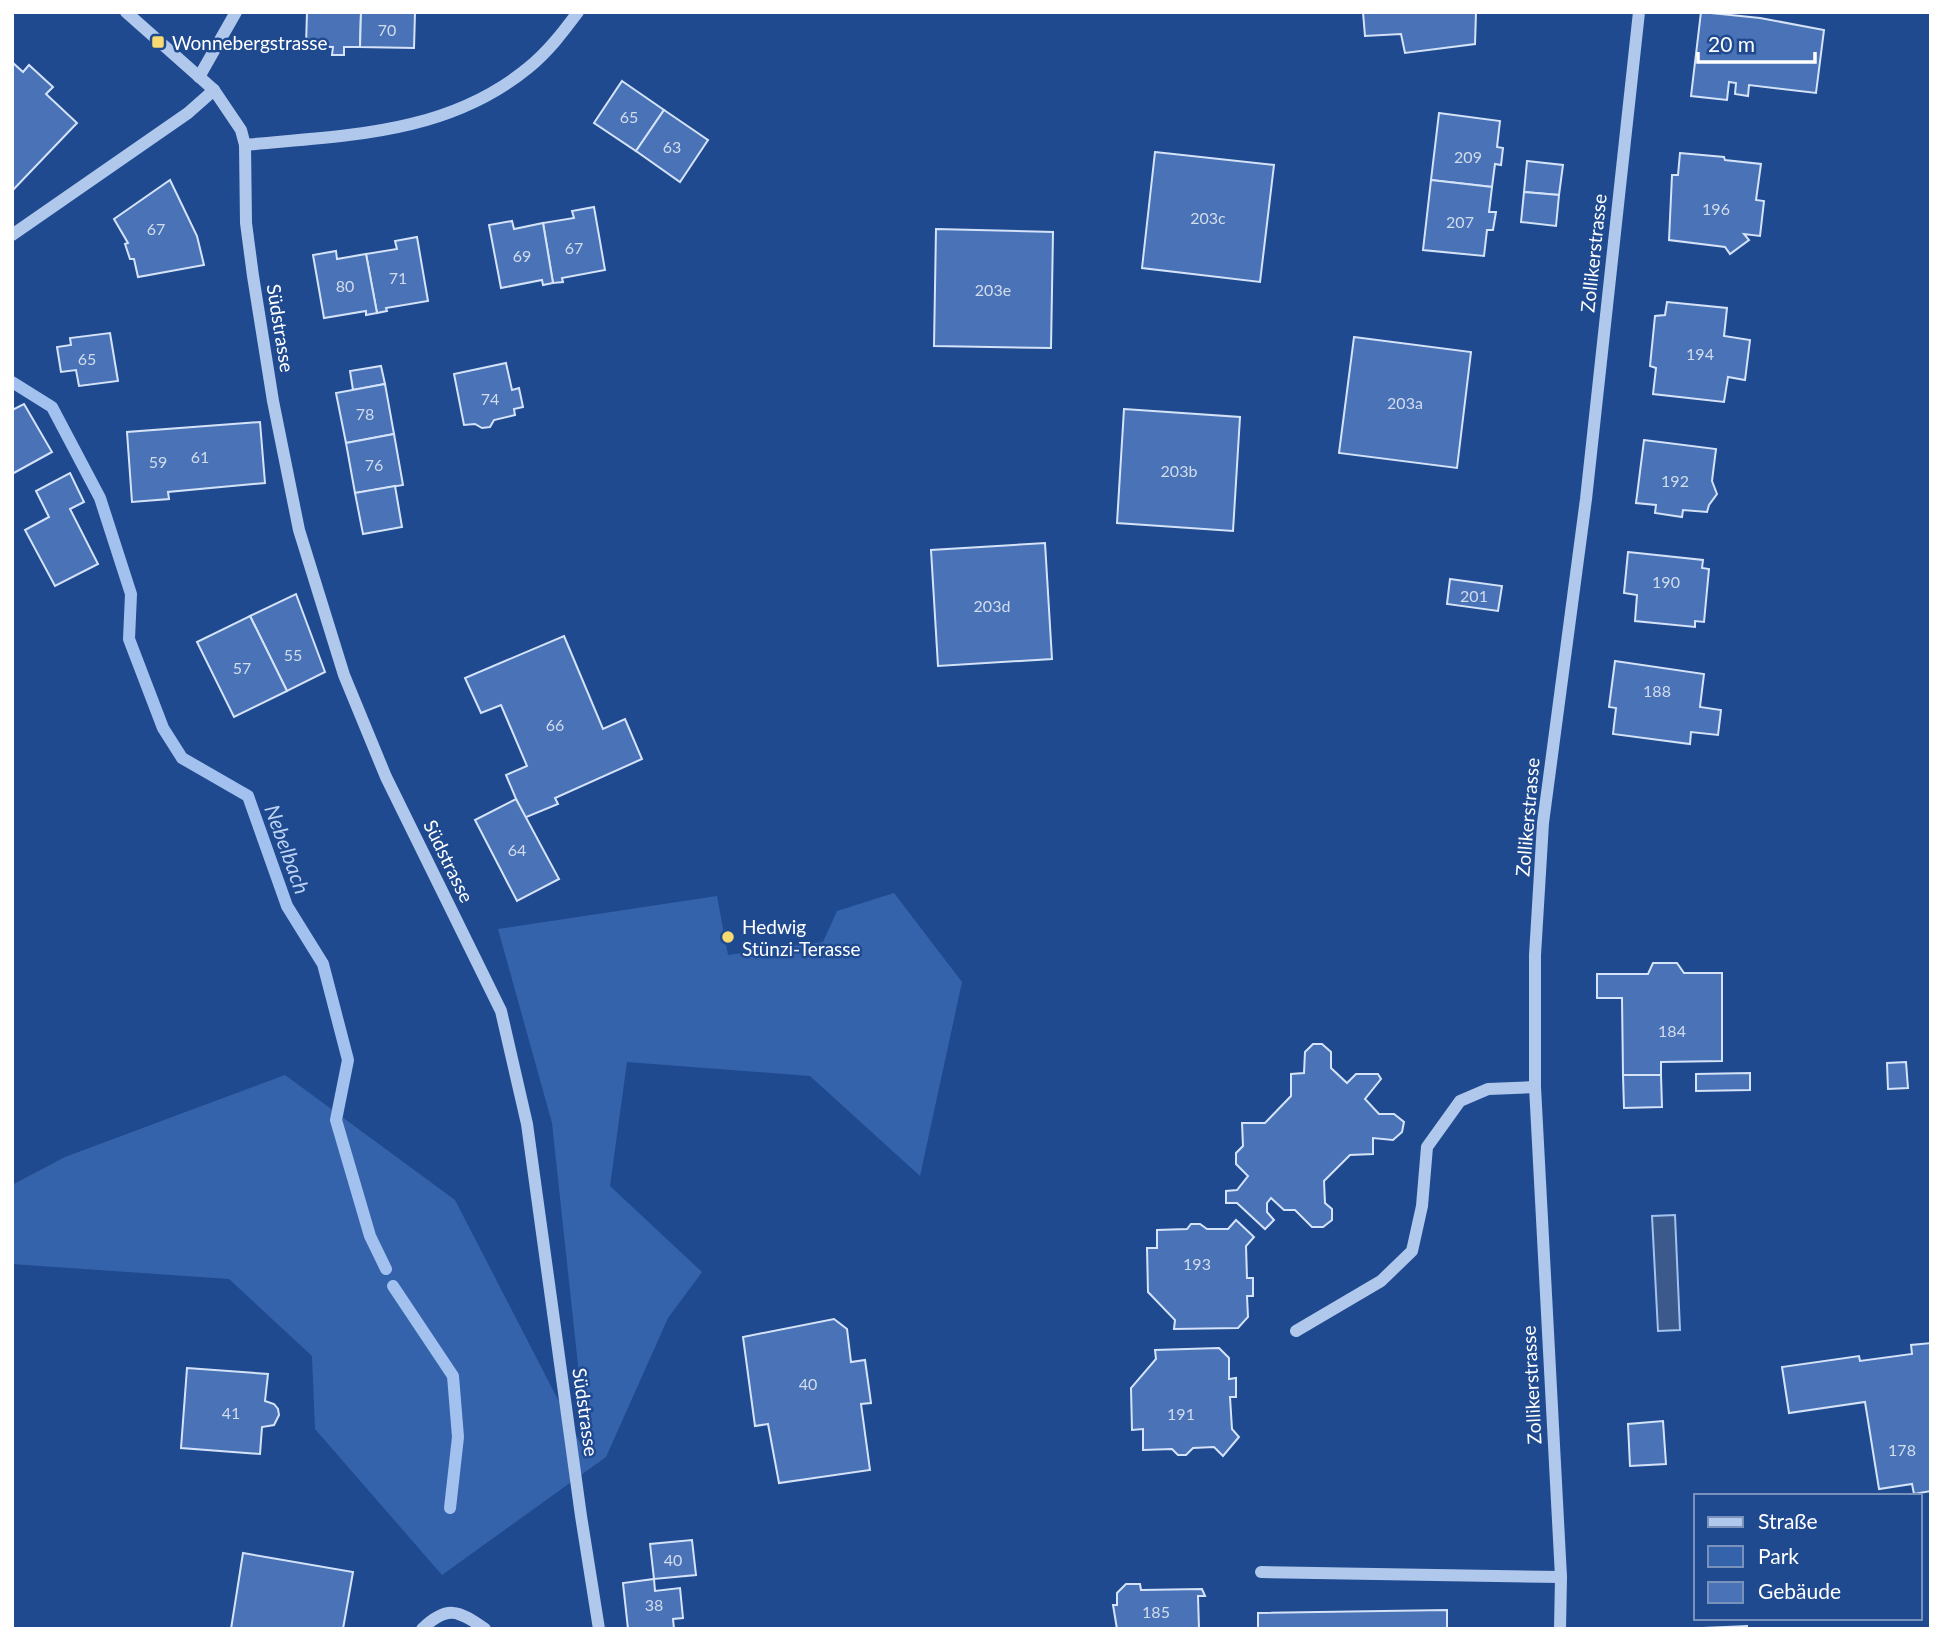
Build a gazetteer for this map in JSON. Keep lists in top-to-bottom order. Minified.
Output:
{"streets":{"street":["Zollikerstrasse","Südstrasse"]},"water":["Nebelbach"],"places":{"transit":["Wonnebergstrasse"],"other":["Hedwig Stünzi-Terasse"]},"house_numbers":["70","65","63","209","196","203c","207","67","67","69","71","80","203e","194","65","74","203a","78","61","59","76","203b","192","190","201","203d","55","57","188","66","64","184","193","40","41","191","178","40","38","185"],"legend":["Straße","Park","Gebäude"],"scale_bar":"20 m"}
